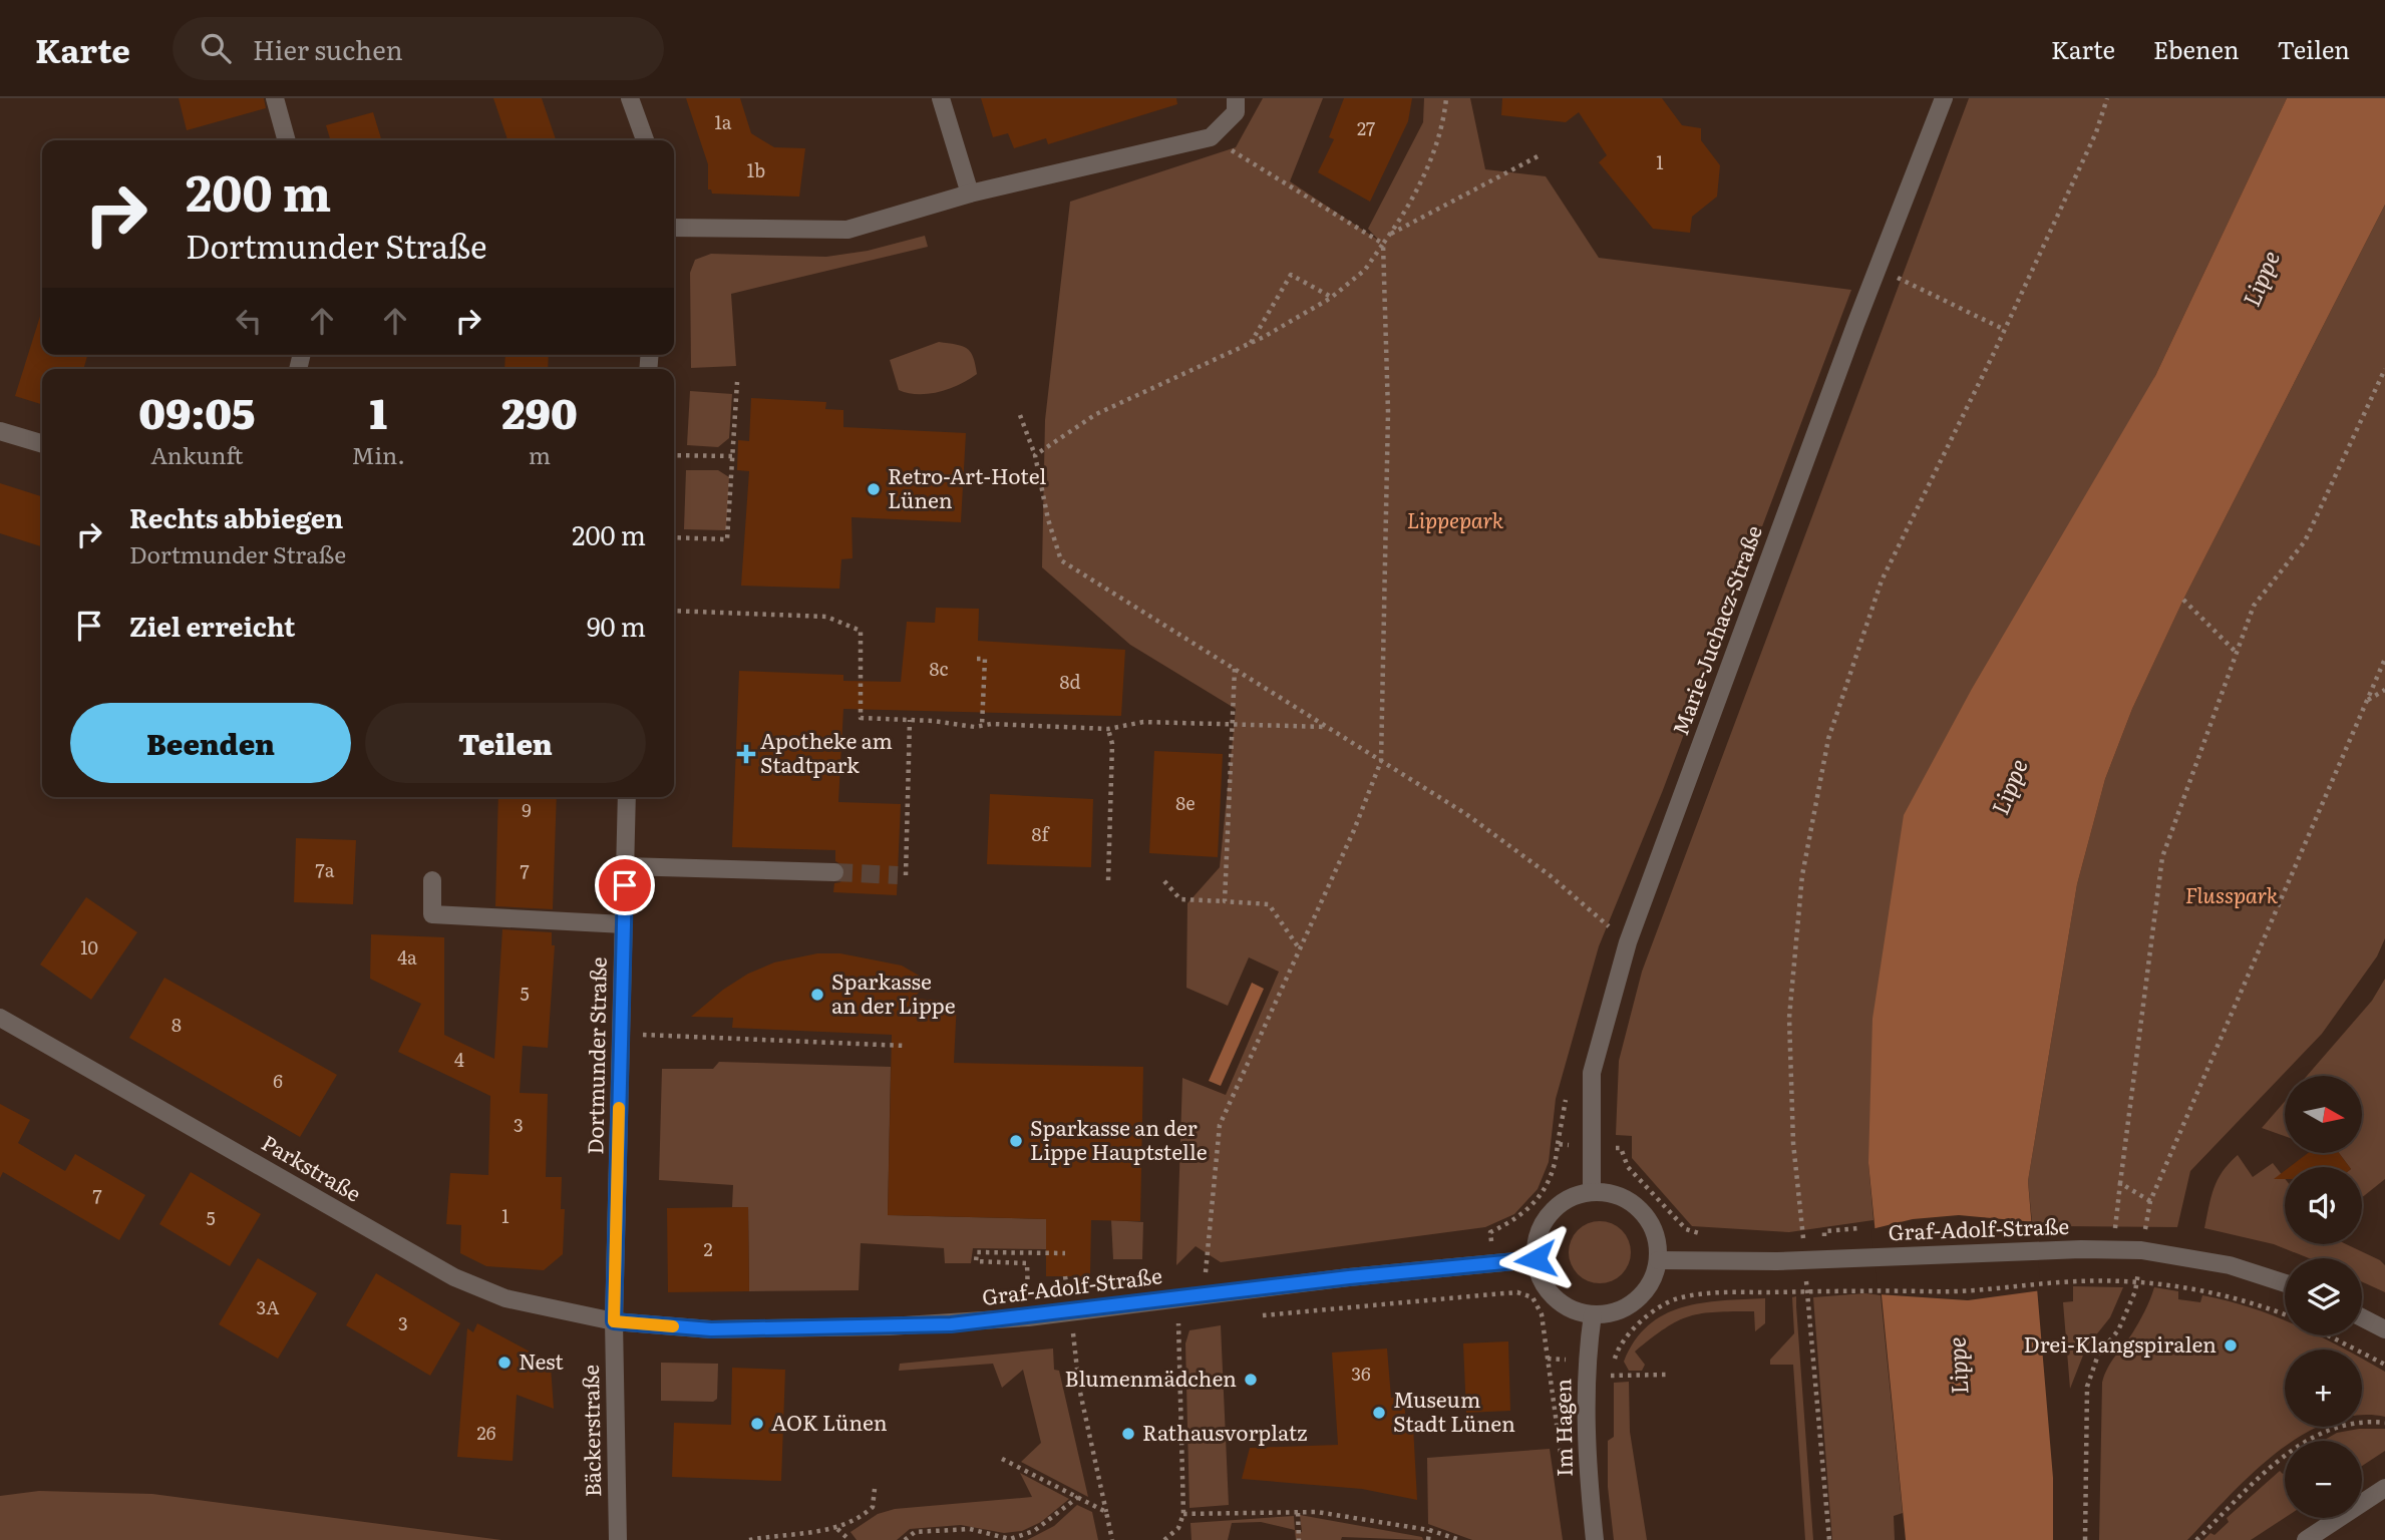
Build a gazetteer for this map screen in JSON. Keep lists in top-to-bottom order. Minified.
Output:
{"streets":{"street":["Marie-Juchacz-Straße","Dortmunder Straße","Parkstraße","Graf-Adolf-Straße","Im Hagen","Bäckerstraße"]},"crossings":[["Marie-Juchacz-Straße","Graf-Adolf-Straße"],["Marie-Juchacz-Straße","Im Hagen"],["Dortmunder Straße","Parkstraße"],["Dortmunder Straße","Graf-Adolf-Straße"],["Dortmunder Straße","Bäckerstraße"],["Parkstraße","Graf-Adolf-Straße"],["Parkstraße","Bäckerstraße"],["Graf-Adolf-Straße","Im Hagen"],["Graf-Adolf-Straße","Bäckerstraße"]],"water":["Lippe"],"parks":["Lippepark","Flusspark"],"places":{"other":["Retro-Art-Hotel Lünen","Sparkasse an der Lippe","Sparkasse an der Lippe Hauptstelle","Drei-Klangspiralen","Nest","Blumenmädchen","Museum Stadt Lünen","AOK Lünen","Rathausvorplatz"],"health":["Apotheke am Stadtpark"]},"house_numbers":["1a","27","1","1b","8c","8d","8e","9","8f","7a","7","10","4a","5","8","4","6","3","7","1","5","2","3A","3","36","26"],"north":"right","page":{"header":"Karte","search":"Hier suchen","nav":["Karte","Ebenen","Teilen"],"turn":["200 m","Dortmunder Straße"],"eta":["09:05","Ankunft","1","Min.","290","m"],"list":[{"name":"Rechts abbiegen","note":"Dortmunder Straße","value":"200 m"},{"name":"Ziel erreicht","value":"90 m"}],"buttons":["Beenden","Teilen"],"map_buttons":["+","−"]}}
